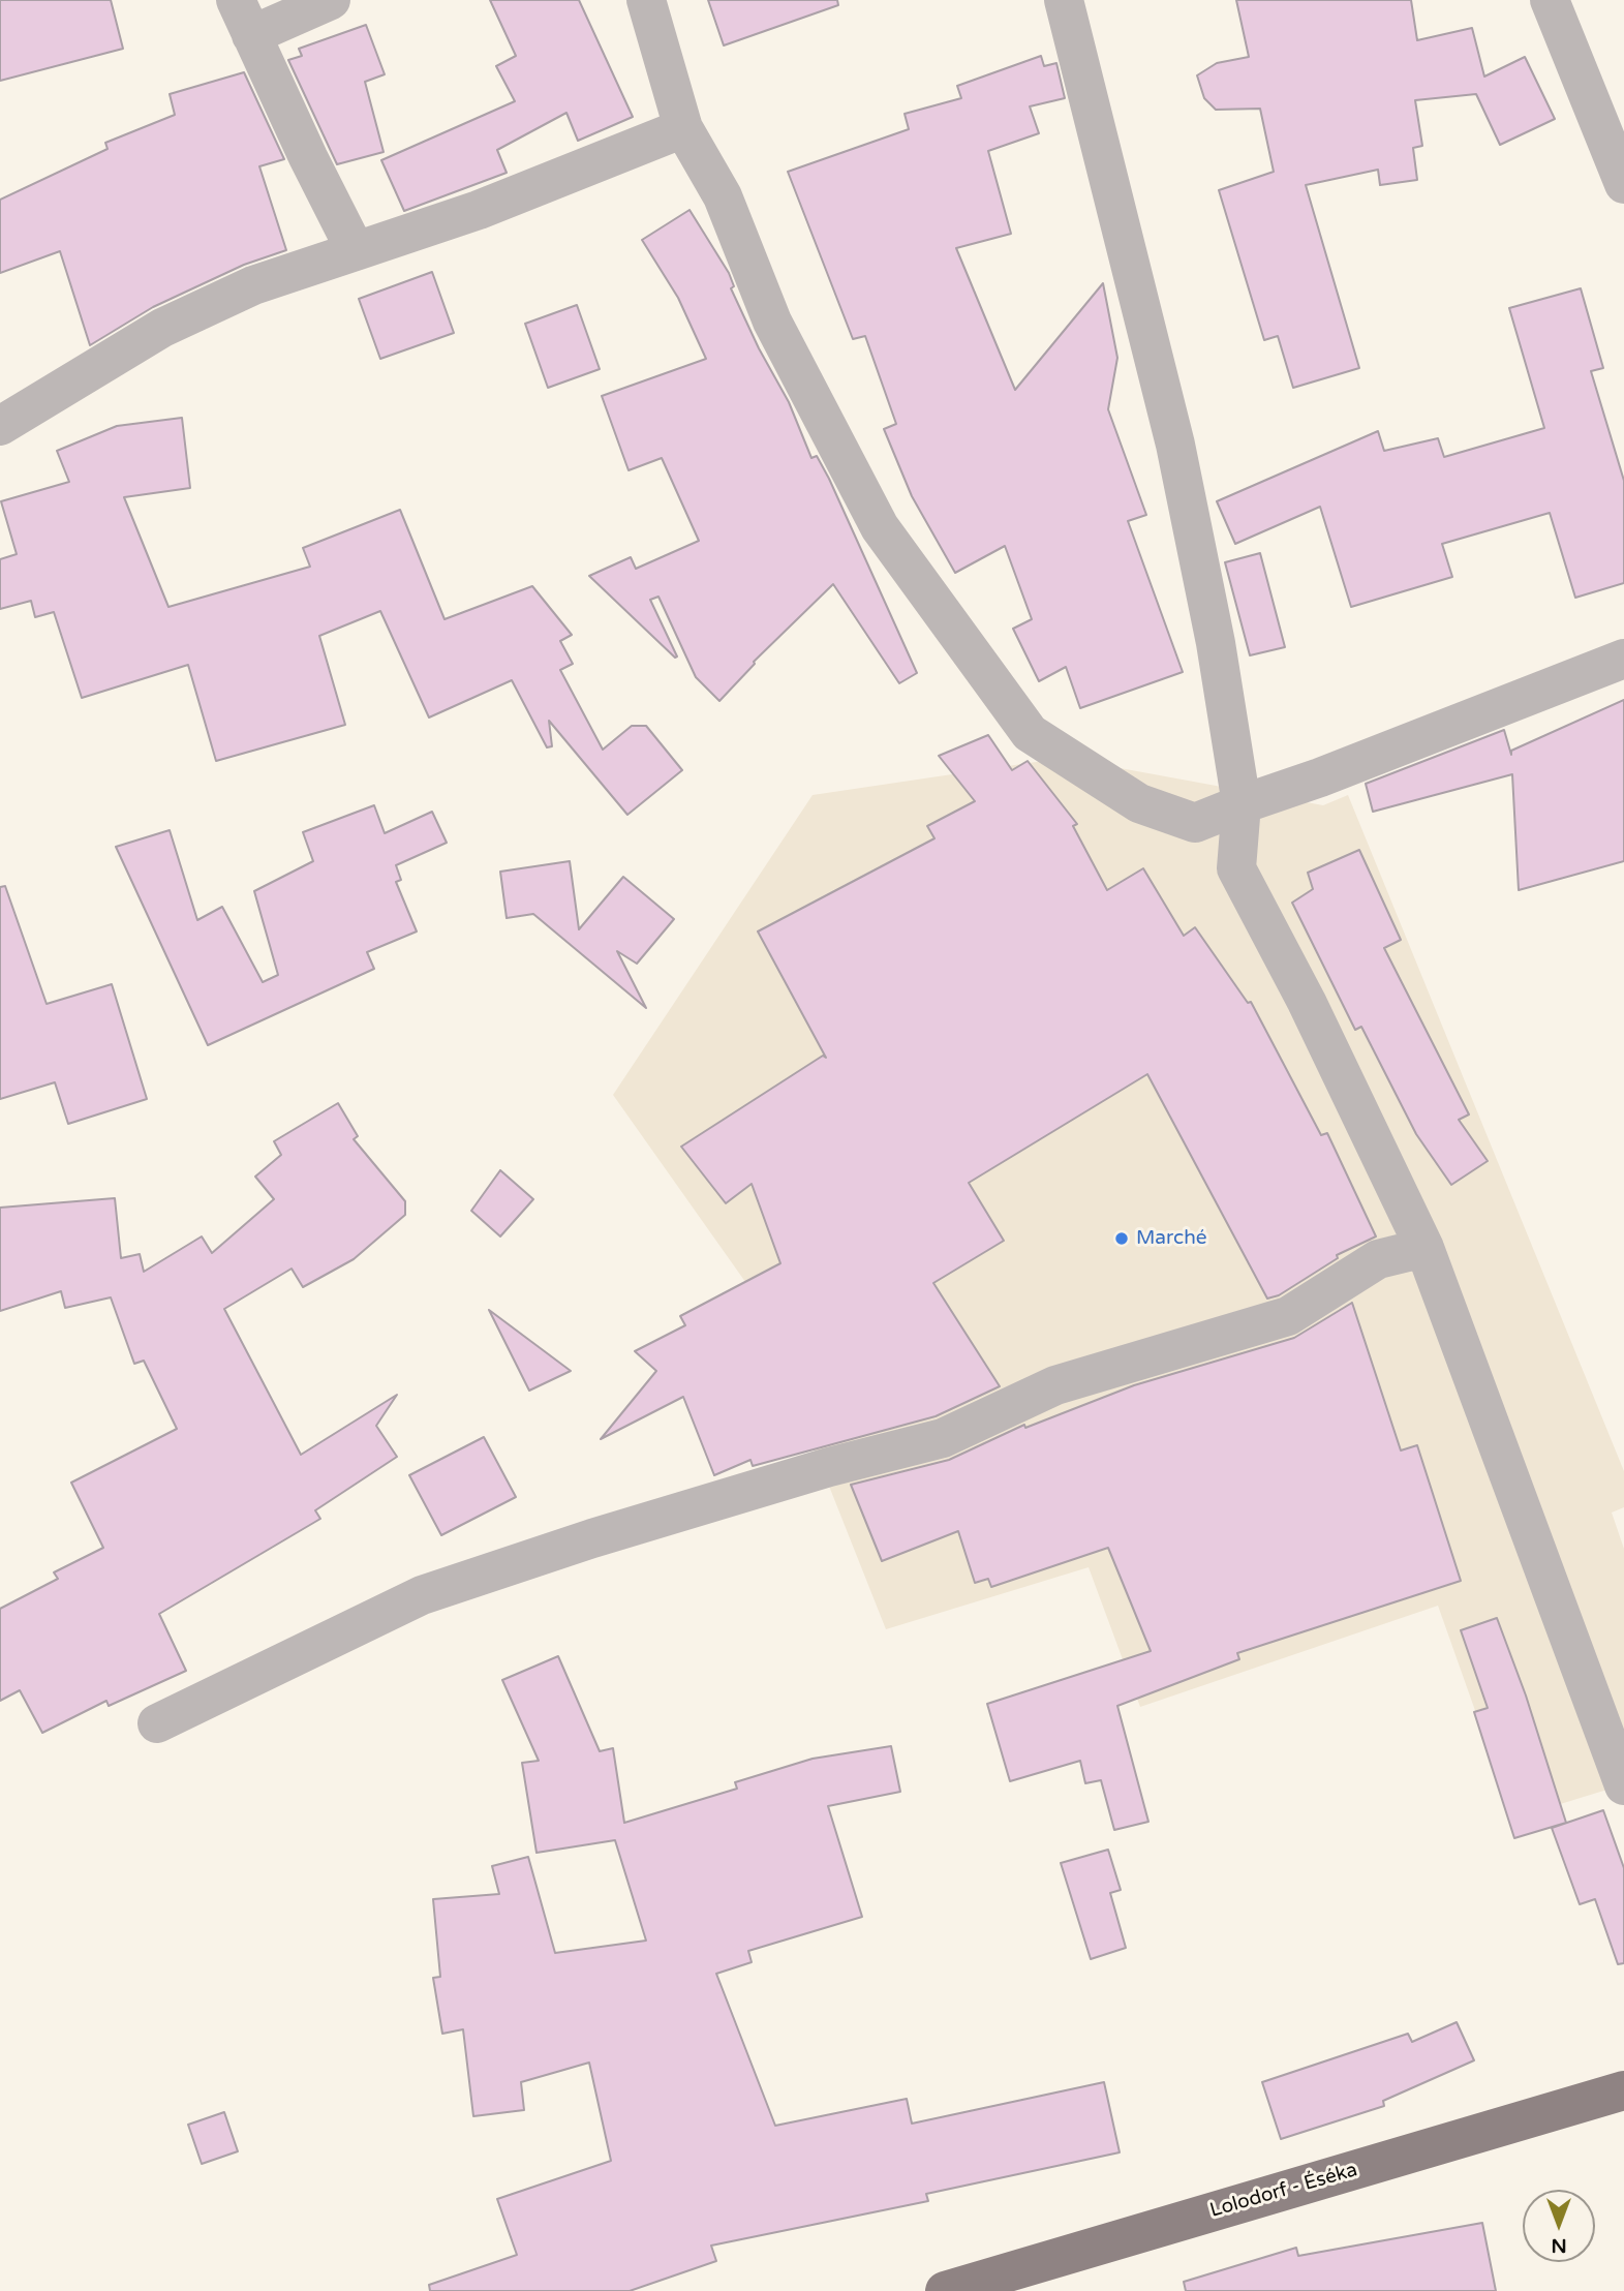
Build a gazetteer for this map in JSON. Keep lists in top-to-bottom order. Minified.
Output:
{"streets":{"main road":["Lolodorf - Éséka"]},"places":["Marché"],"north":"bottom"}
